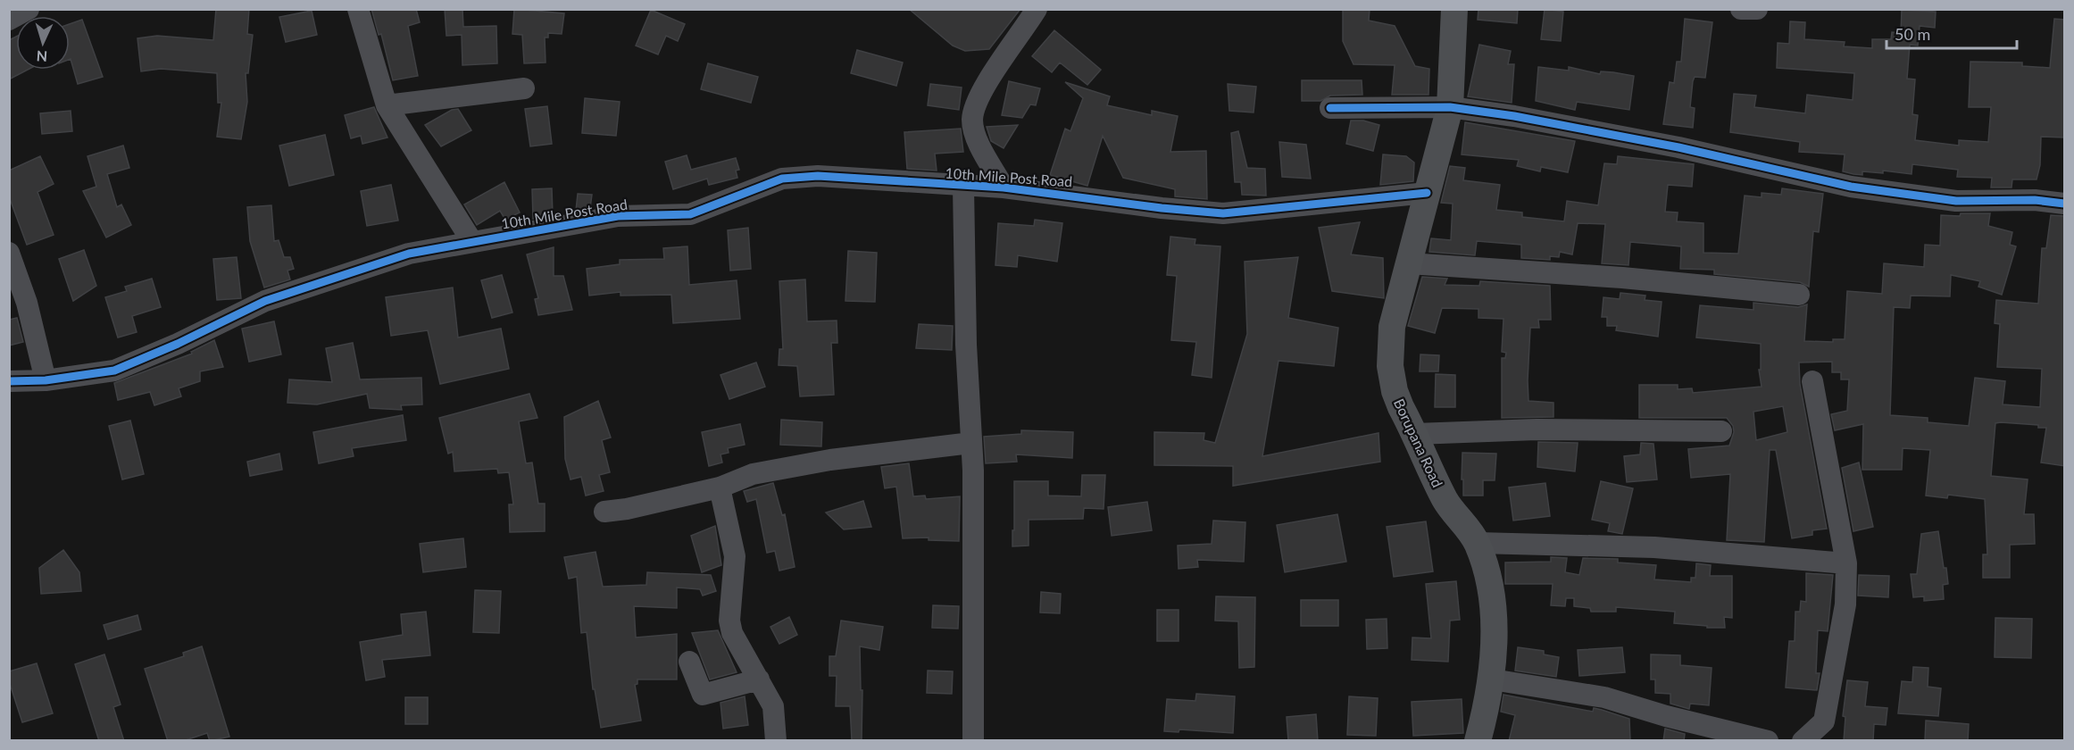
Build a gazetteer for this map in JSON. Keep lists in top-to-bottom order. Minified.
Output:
{"streets":{"main road":["Borupana Road"],"street":["10th Mile Post Road"]},"crossings":[["10th Mile Post Road","Borupana Road"]],"scale_bar":"50 m","north":"bottom"}
